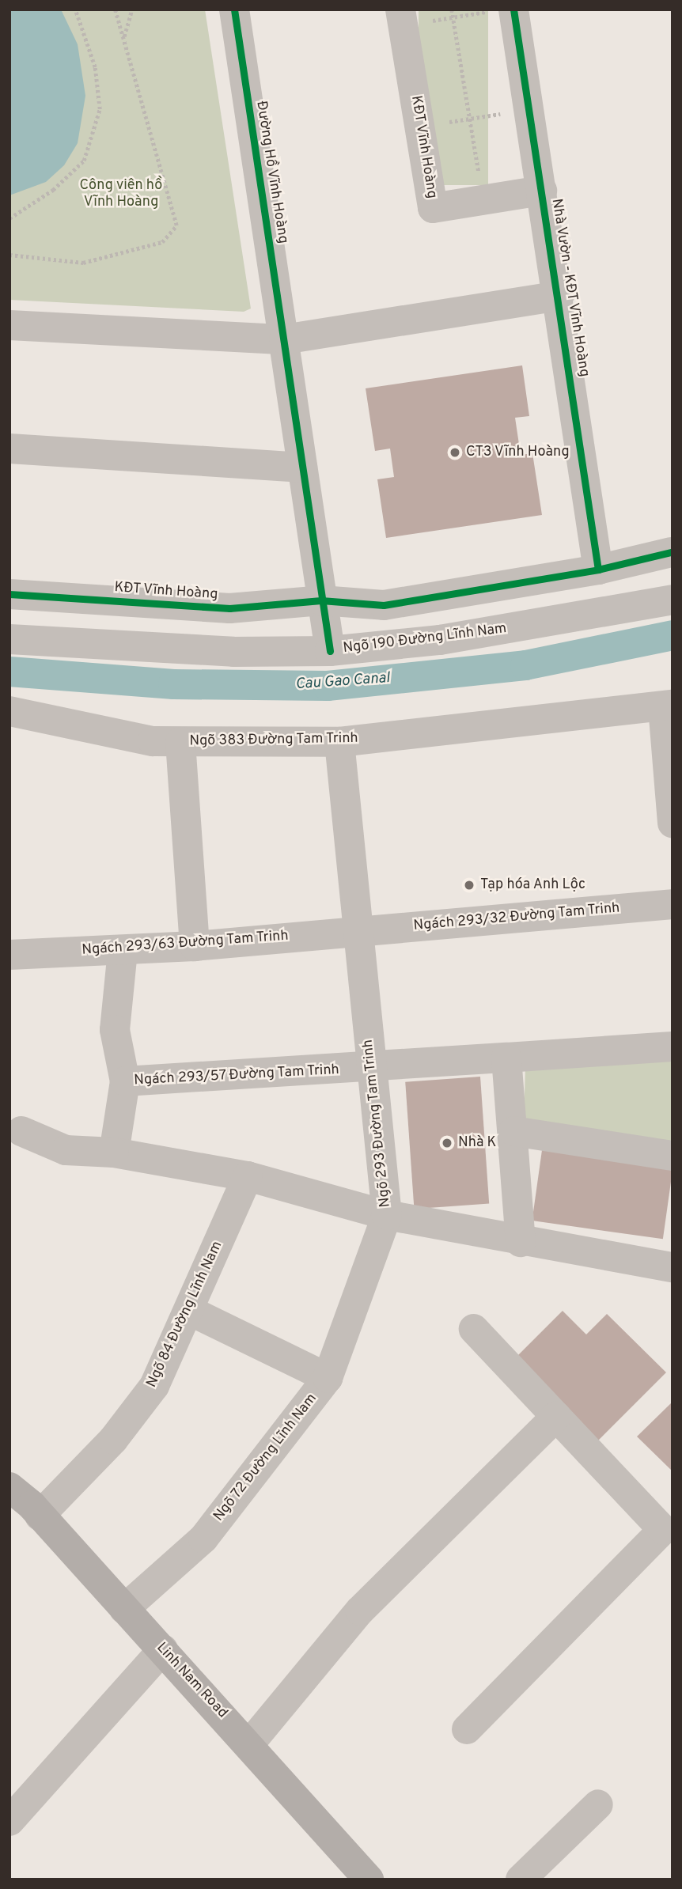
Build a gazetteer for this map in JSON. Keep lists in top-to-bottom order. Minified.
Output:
{"streets":{"main road":["Linh Nam Road"],"street":["KĐT Vĩnh Hoàng","Đường Hồ Vĩnh Hoàng","Nhà Vườn - KĐT Vĩnh Hoàng","Ngõ 190 Đường Lĩnh Nam","Ngõ 383 Đường Tam Trinh","Ngách 293/32 Đường Tam Trinh","Ngách 293/63 Đường Tam Trinh","Ngách 293/57 Đường Tam Trinh","Ngõ 293 Đường Tam Trinh","Ngõ 84 Đường Lĩnh Nam","Ngõ 72 Đường Lĩnh Nam"]},"crossings":[["KĐT Vĩnh Hoàng","Nhà Vườn - KĐT Vĩnh Hoàng"],["Ngõ 383 Đường Tam Trinh","Ngõ 293 Đường Tam Trinh"],["Ngách 293/32 Đường Tam Trinh","Ngách 293/63 Đường Tam Trinh"],["Ngách 293/32 Đường Tam Trinh","Ngõ 293 Đường Tam Trinh"],["Ngách 293/63 Đường Tam Trinh","Ngõ 293 Đường Tam Trinh"],["Ngách 293/57 Đường Tam Trinh","Ngõ 293 Đường Tam Trinh"],["Ngõ 293 Đường Tam Trinh","Ngõ 72 Đường Lĩnh Nam"],["Ngõ 84 Đường Lĩnh Nam","Linh Nam Road"],["Ngõ 72 Đường Lĩnh Nam","Linh Nam Road"]],"water":["Cau Gao Canal"],"parks":["Công viên hồ Vĩnh Hoàng"],"places":["CT3 Vĩnh Hoàng","Tạp hóa Anh Lộc","Nhà K"]}
